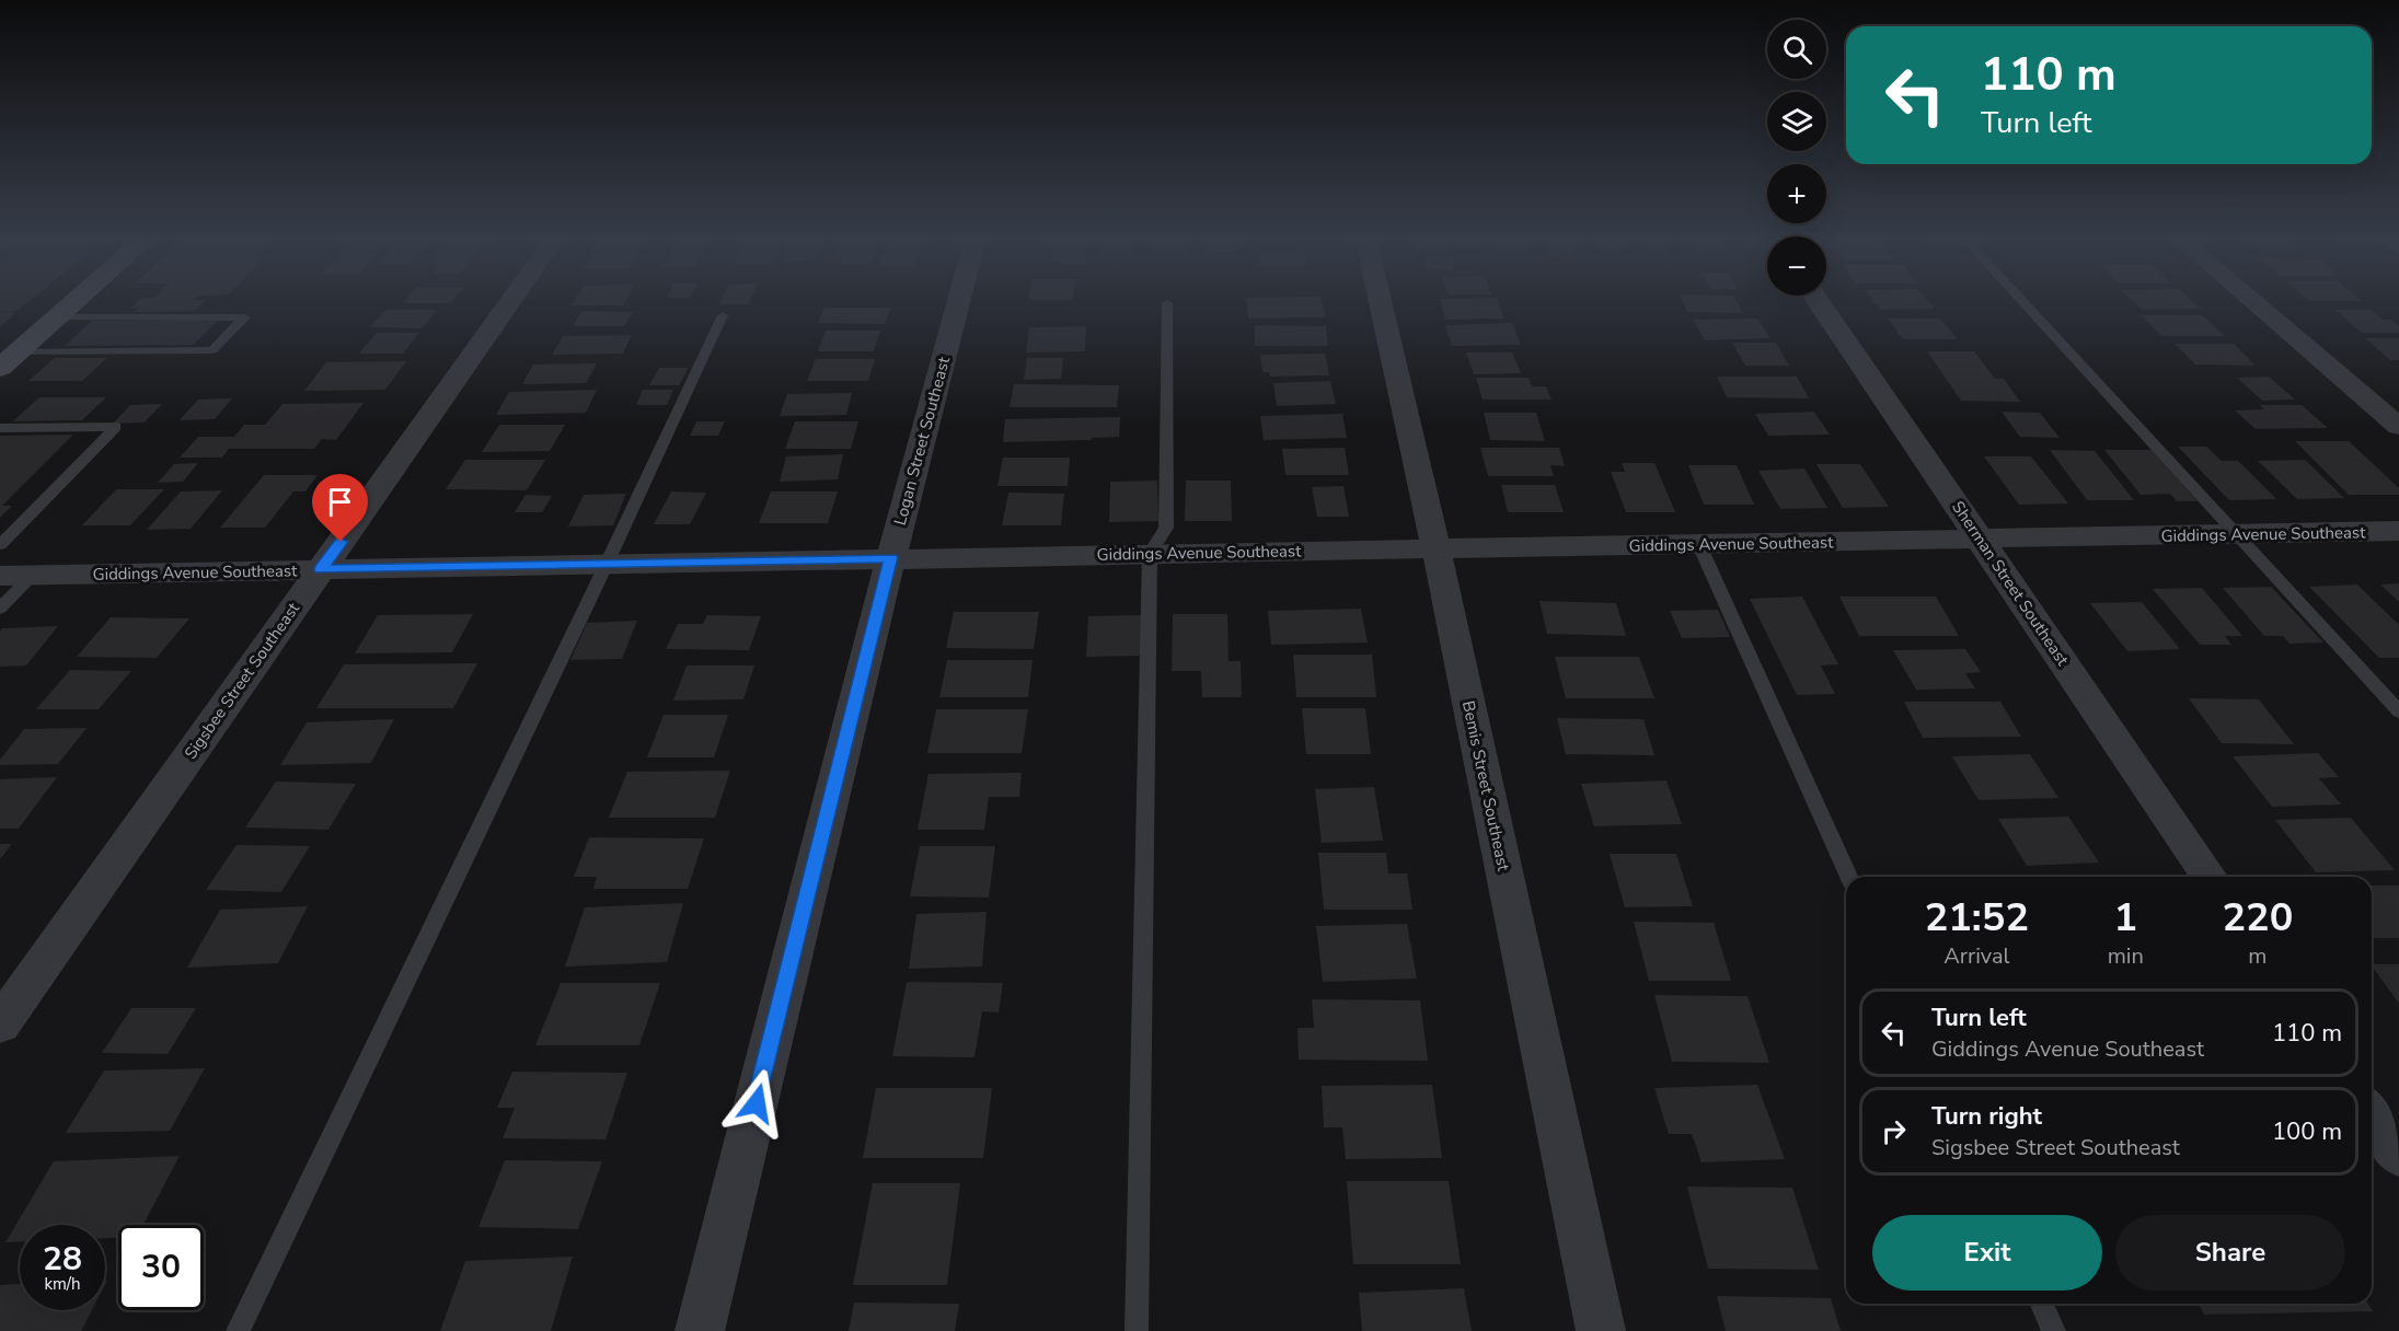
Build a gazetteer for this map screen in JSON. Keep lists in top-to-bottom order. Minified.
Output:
{"streets":{"street":["Logan Street Southeast","Giddings Avenue Southeast","Sherman Street Southeast","Sigsbee Street Southeast","Bemis Street Southeast"]},"crossings":[["Logan Street Southeast","Giddings Avenue Southeast"],["Giddings Avenue Southeast","Sherman Street Southeast"],["Giddings Avenue Southeast","Sigsbee Street Southeast"],["Giddings Avenue Southeast","Bemis Street Southeast"]],"page":{"map_buttons":["+","−"],"turn":["110 m","Turn left"],"eta":["21:52","Arrival","1","min","220","m"],"list":[{"name":"Turn left","note":"Giddings Avenue Southeast","value":"110 m"},{"name":"Turn right","note":"Sigsbee Street Southeast","value":"100 m"}],"buttons":["Exit","Share"],"speed":"28 km/h","limit":"30"}}
